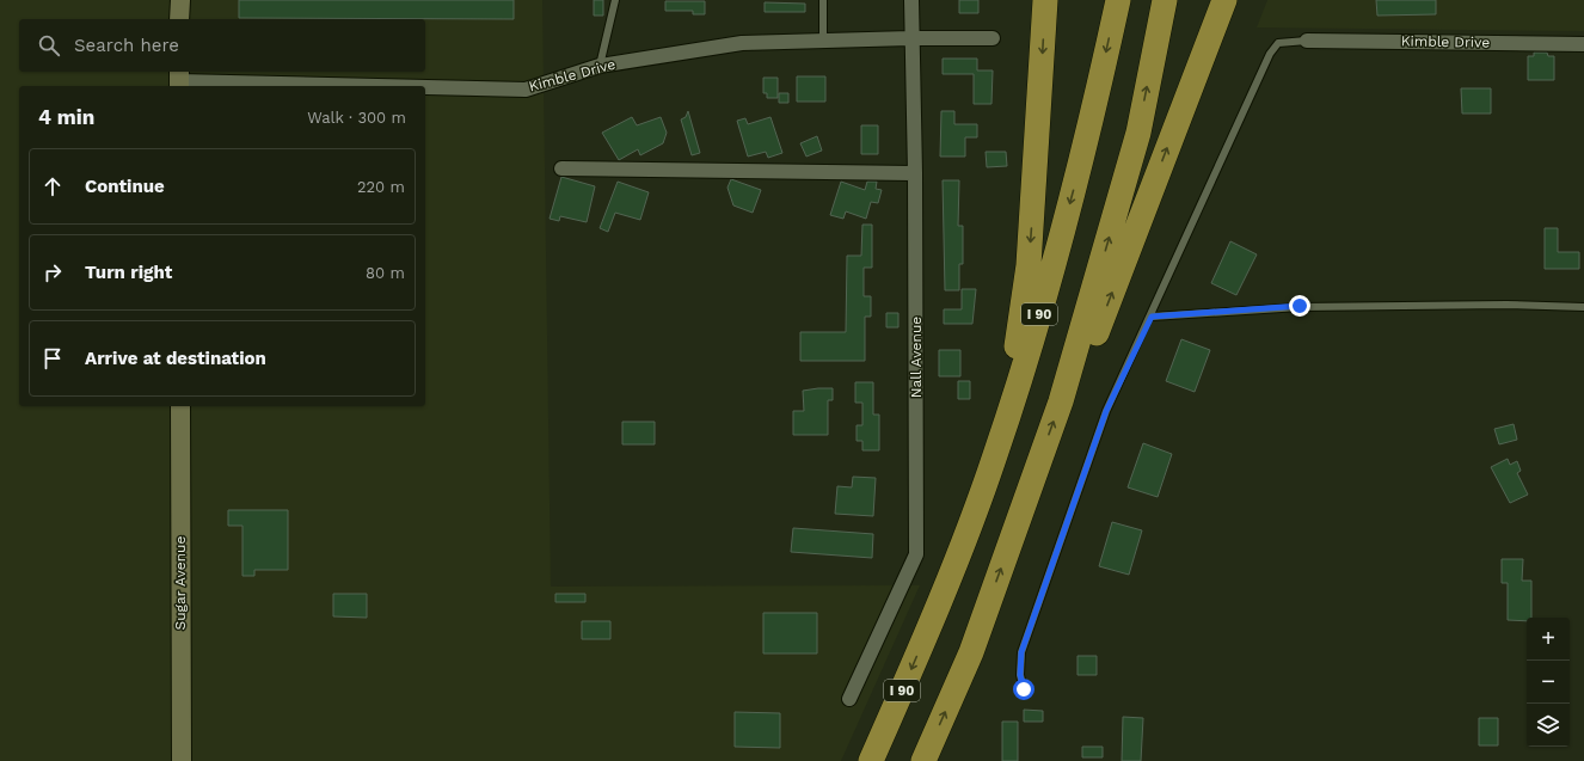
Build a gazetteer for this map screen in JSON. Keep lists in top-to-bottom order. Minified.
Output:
{"streets":{"highway":["I 90"],"main road":["Sugar Avenue"],"street":["Kimble Drive","Nall Avenue"]},"crossings":[["Kimble Drive","Nall Avenue"]],"page":{"search":"Search here","heading":["4 min","Walk · 300 m"],"list":[["Continue","220 m"],["Turn right","80 m"],"Arrive at destination"],"map_buttons":["+","−"]}}
